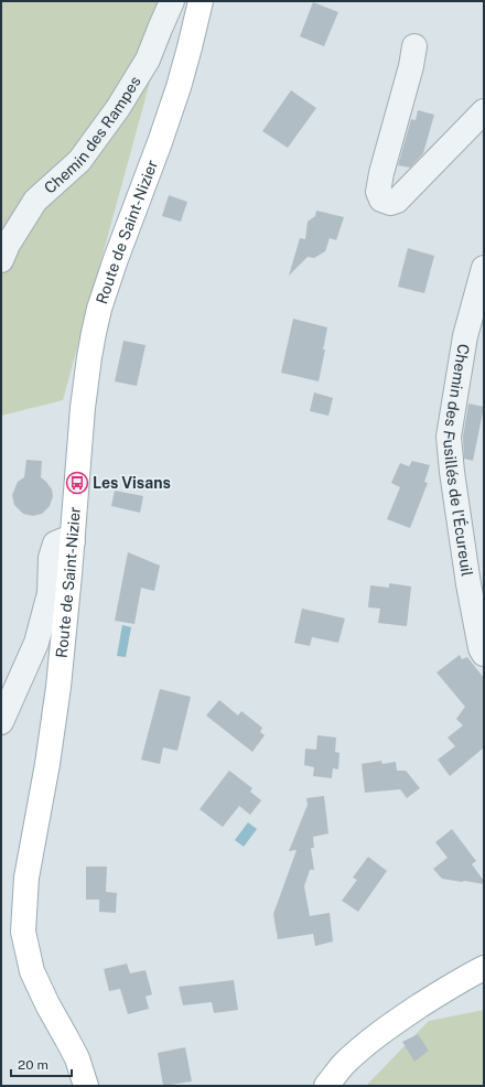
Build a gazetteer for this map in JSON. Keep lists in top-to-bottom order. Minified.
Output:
{"streets":{"main road":["Route de Saint-Nizier"],"street":["Chemin des Rampes","Chemin des Fusillés de l'Écureuil"]},"places":{"bus stop":["Les Visans"]},"scale_bar":"20 m"}
